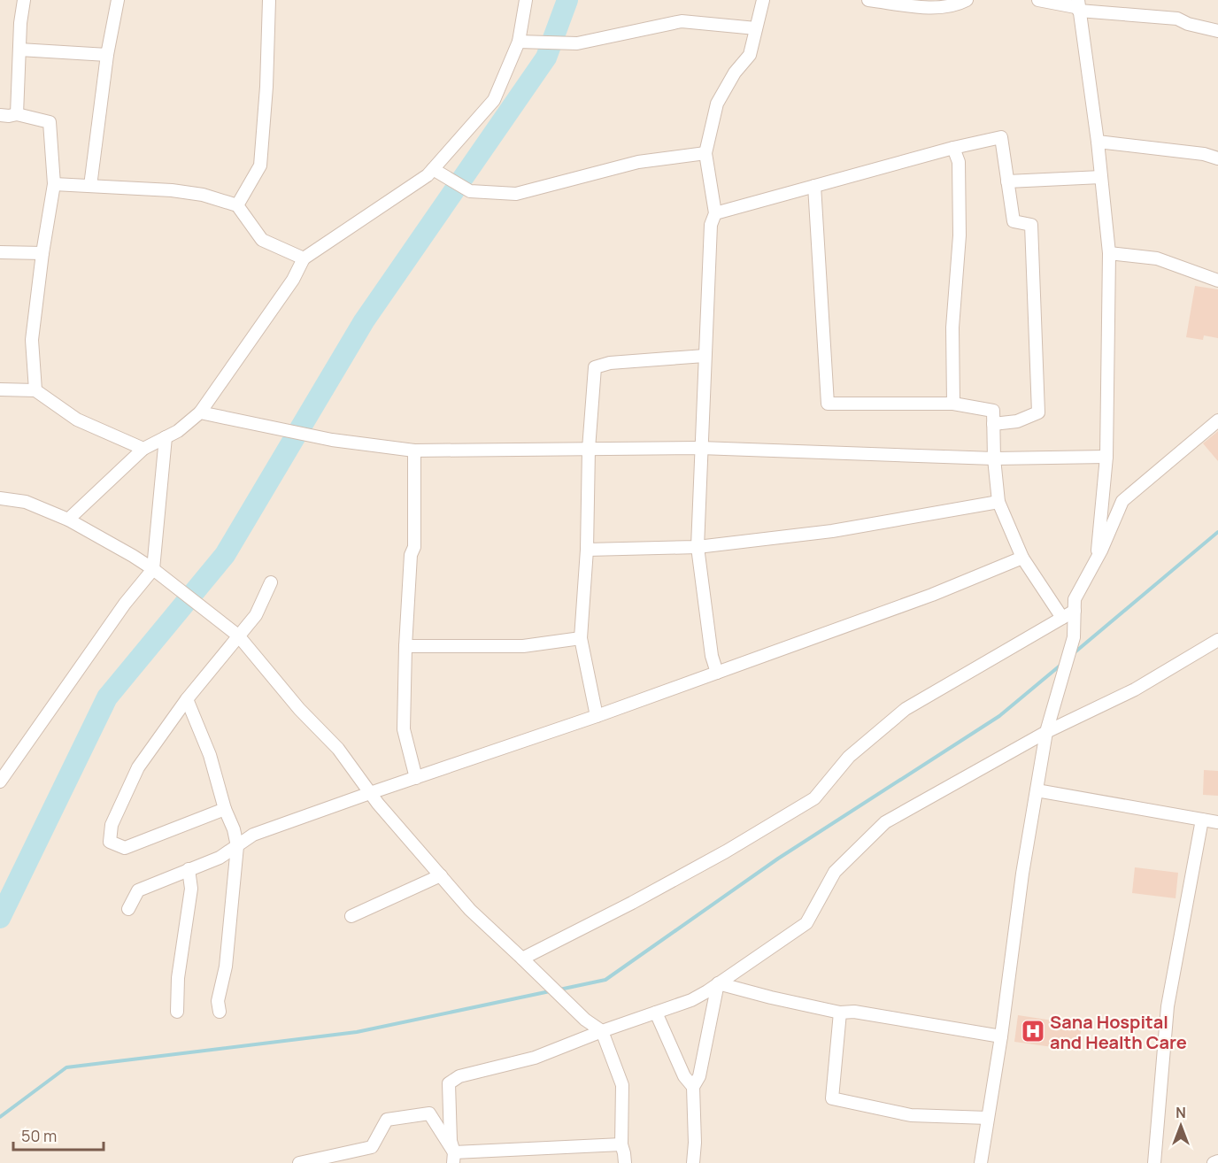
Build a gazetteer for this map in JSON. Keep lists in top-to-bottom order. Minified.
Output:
{"places":{"hospital":["Sana Hospital and Health Care"]},"scale_bar":"50 m","north":"top"}
